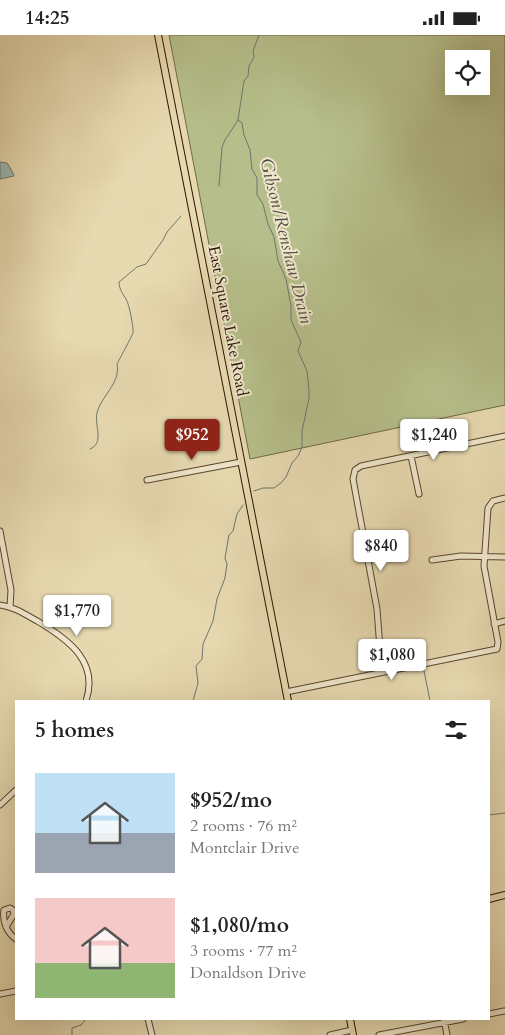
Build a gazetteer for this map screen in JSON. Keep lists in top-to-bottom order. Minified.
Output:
{"streets":{"main road":["East Square Lake Road"]},"water":["Gibson/Renshaw Drain"],"page":{"status":"14:25","price":["$952","$1,240","$840","$1,770","$1,080"],"heading":"5 homes","list":[{"name":"$952/mo","note":"2 rooms · 76 m² · Montclair Drive"},{"name":"$1,080/mo","note":"3 rooms · 77 m² · Donaldson Drive"}]}}
